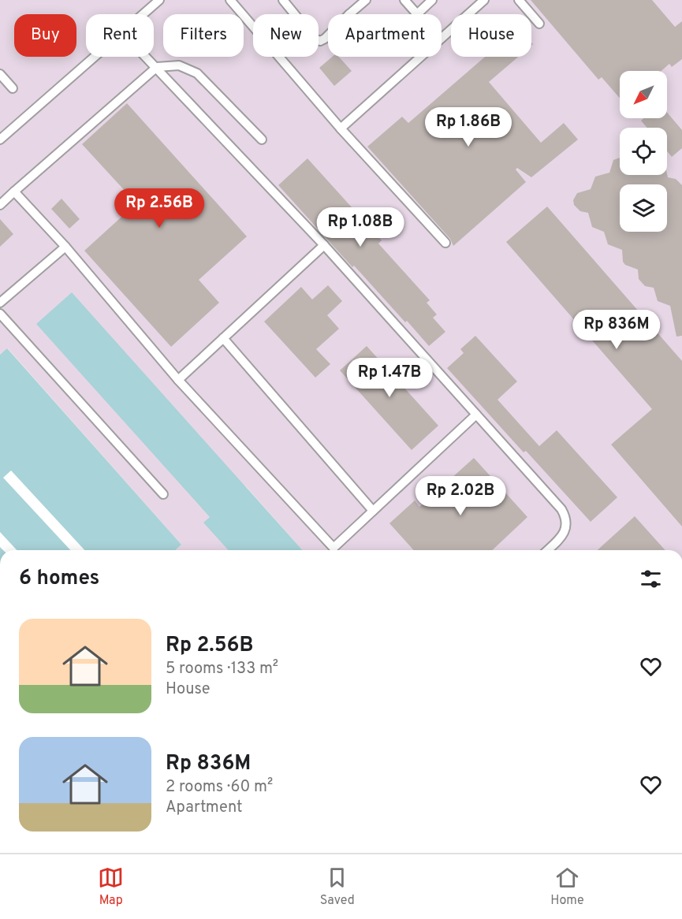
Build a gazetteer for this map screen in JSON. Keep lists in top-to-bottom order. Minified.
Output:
{"north":"bottom left","page":{"chip":["Buy","Rent","Filters","New","Apartment","House"],"price":["Rp 1.86B","Rp 2.56B","Rp 1.08B","Rp 836M","Rp 1.47B","Rp 2.02B"],"heading":"6 homes","list":[{"name":"Rp 2.56B","note":"5 rooms · 133 m² · House"},{"name":"Rp 836M","note":"2 rooms · 60 m² · Apartment"}],"tabs":["Map","Saved","Home"]}}
